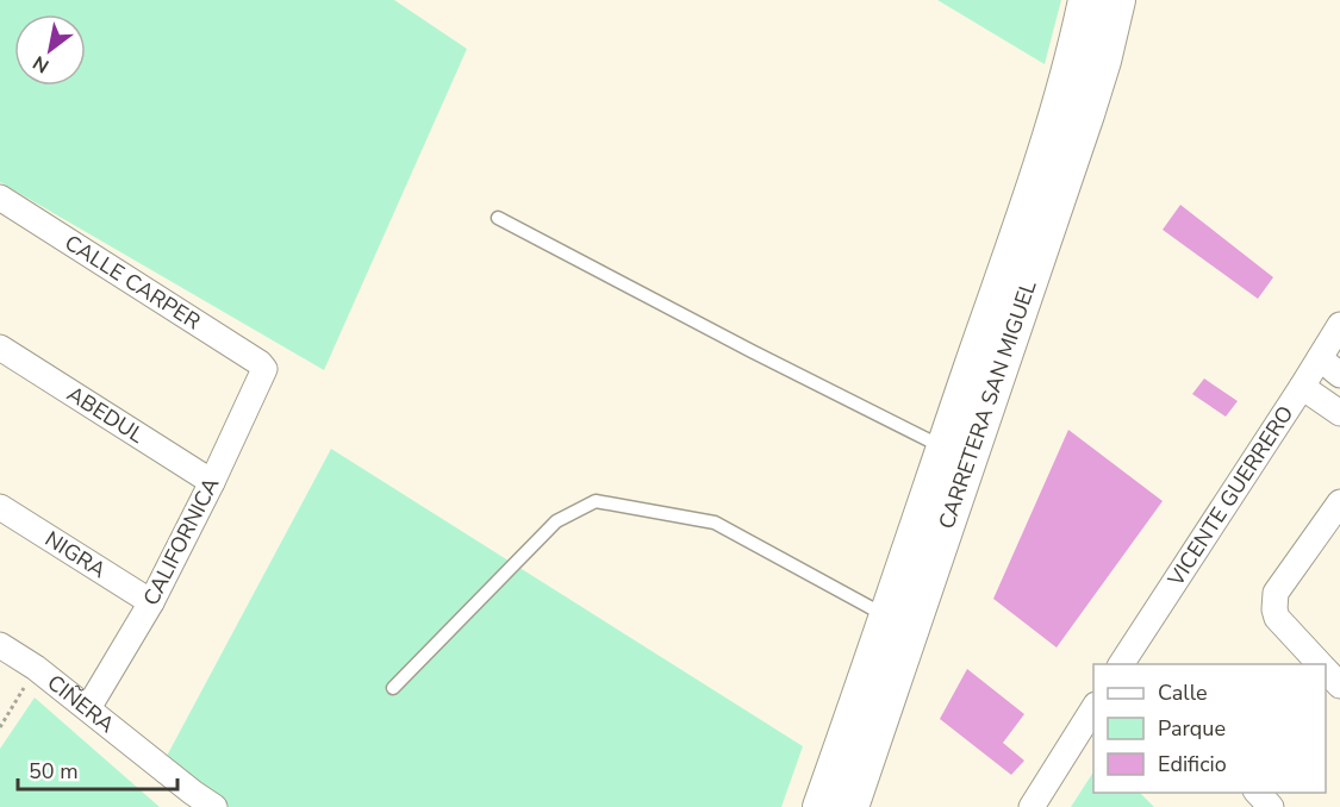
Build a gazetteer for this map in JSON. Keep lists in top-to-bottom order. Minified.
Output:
{"streets":{"main road":["CARRETERA SAN MIGUEL"],"street":["CALLE CARPER","ABEDUL","VICENTE GUERRERO","CALIFORNICA","NIGRA","CIÑERA"]},"crossings":[["CALLE CARPER","CALIFORNICA"],["ABEDUL","CALIFORNICA"],["CALIFORNICA","NIGRA"],["CALIFORNICA","CIÑERA"]],"legend":["Calle","Parque","Edificio"],"scale_bar":"50 m","north":"bottom left"}
